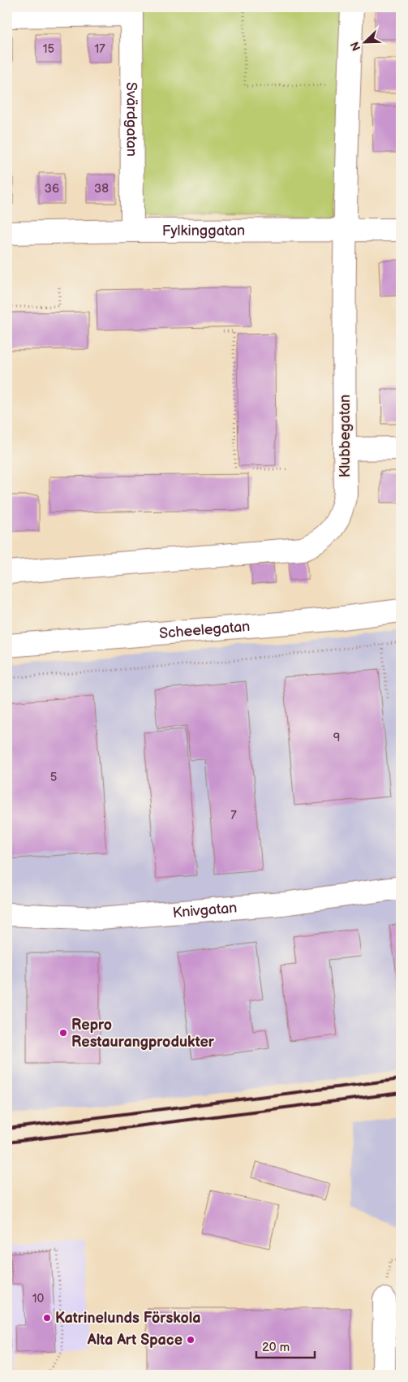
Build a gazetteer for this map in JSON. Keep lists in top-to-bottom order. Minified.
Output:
{"streets":{"street":["Svärdgatan","Fylkinggatan","Klubbegatan","Scheelegatan","Knivgatan"]},"crossings":[["Svärdgatan","Fylkinggatan"],["Fylkinggatan","Klubbegatan"]],"places":["Repro Restaurangprodukter","Katrinelunds Förskola","Alta Art Space"],"house_numbers":["15","17","36","38","9","5","7","10"],"scale_bar":"20 m","north":"bottom left"}
